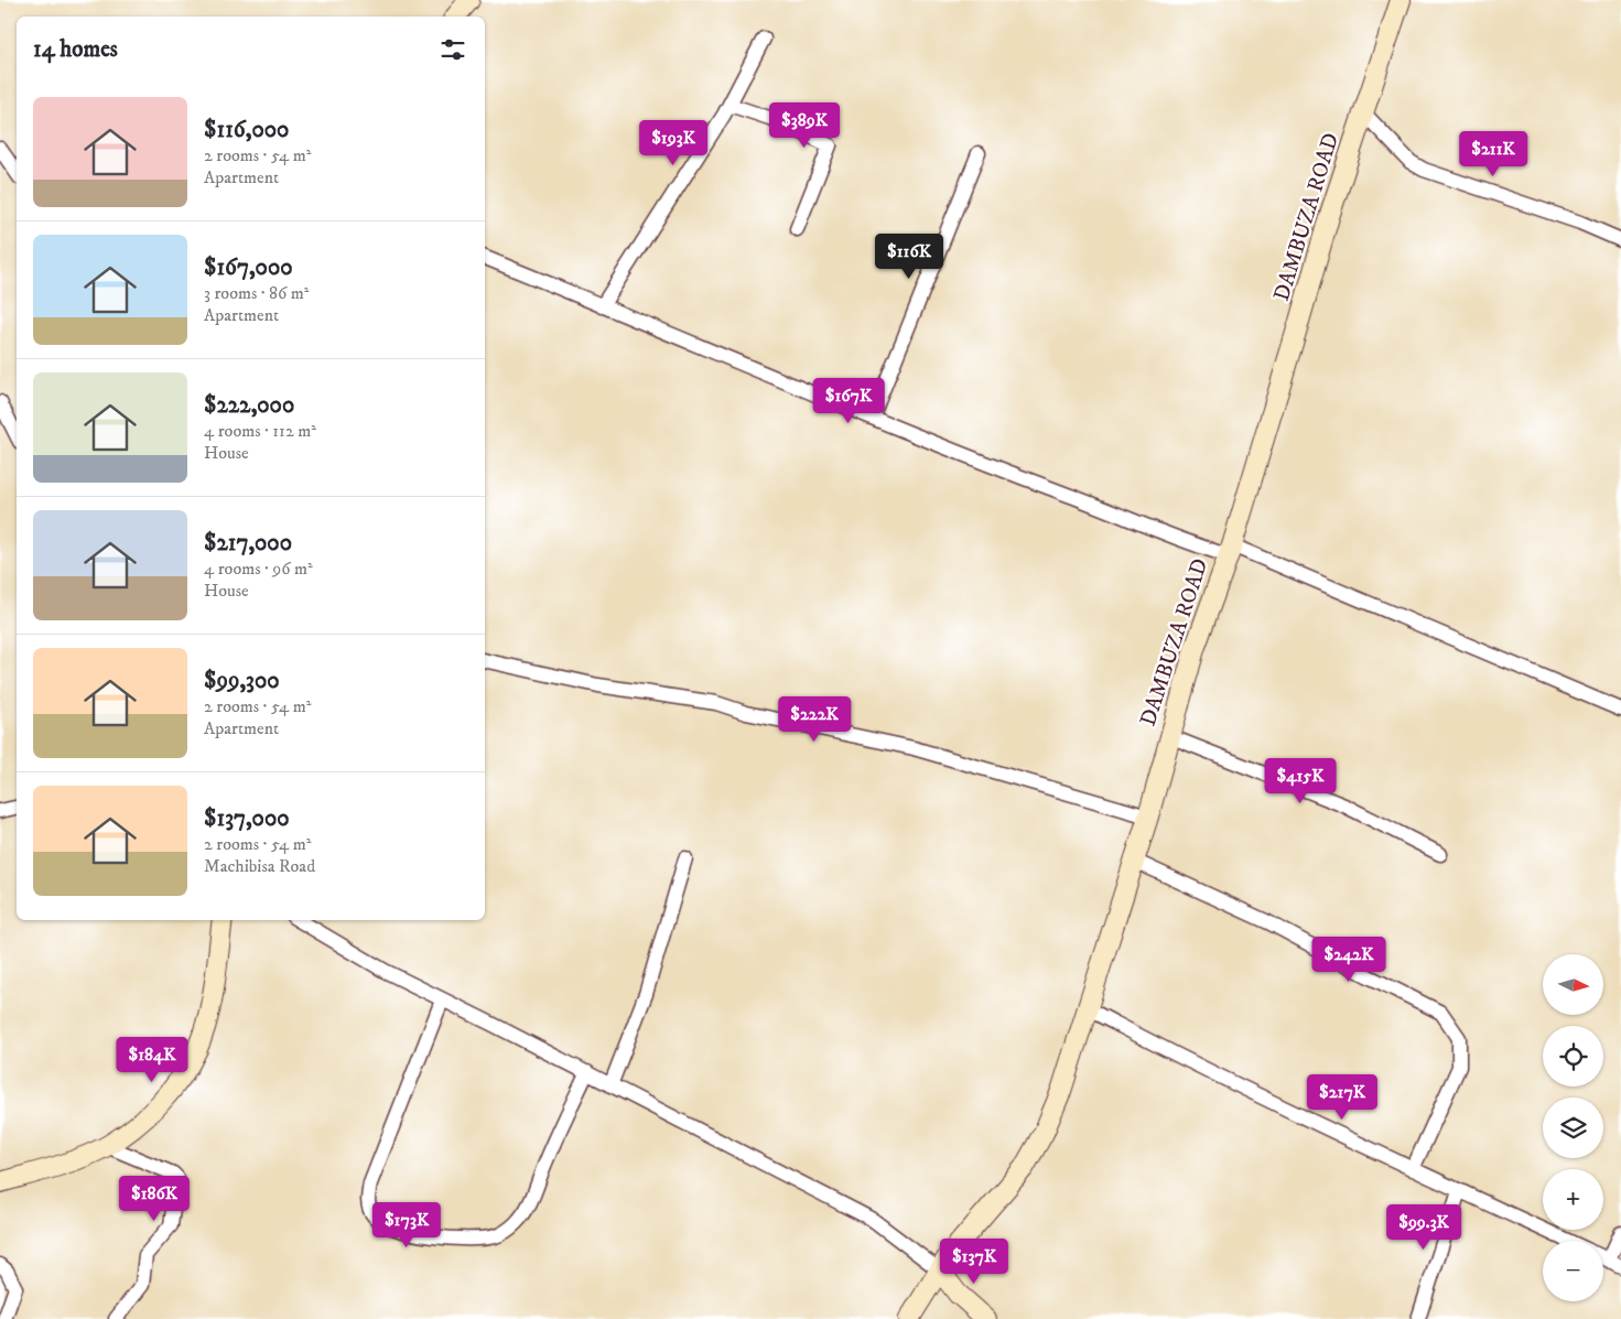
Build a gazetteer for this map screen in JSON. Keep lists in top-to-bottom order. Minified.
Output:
{"streets":{"street":["DAMBUZA ROAD"]},"north":"right","page":{"heading":"14 homes","list":[{"name":"$116,000","note":"2 rooms · 54 m² · Apartment"},{"name":"$167,000","note":"3 rooms · 86 m² · Apartment"},{"name":"$222,000","note":"4 rooms · 112 m² · House"},{"name":"$217,000","note":"4 rooms · 96 m² · House"},{"name":"$99,300","note":"2 rooms · 54 m² · Apartment"},{"name":"$137,000","note":"2 rooms · 54 m² · Machibisa Road"}],"price":["$389K","$193K","$211K","$116K","$167K","$222K","$415K","$242K","$184K","$217K","$186K","$173K","$99.3K","$137K"],"map_buttons":["+","−"]}}
